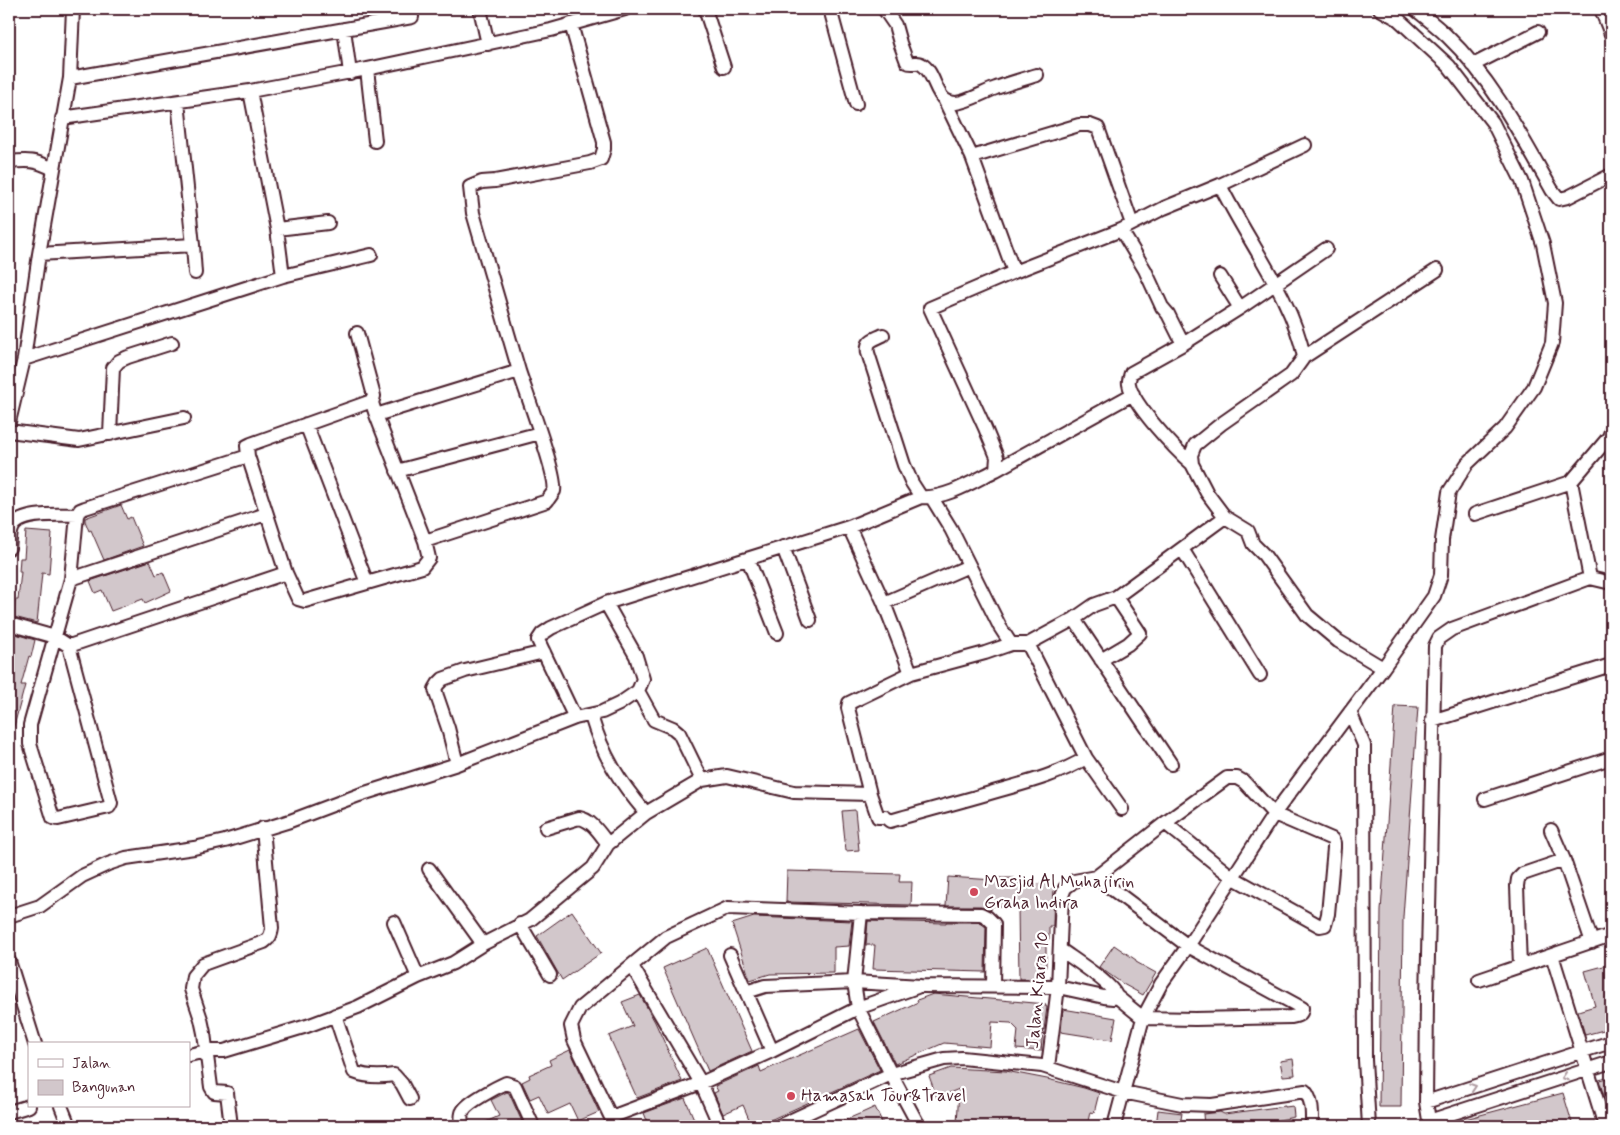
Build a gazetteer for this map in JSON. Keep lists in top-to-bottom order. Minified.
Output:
{"streets":{"street":["Jalan Kiara 10"]},"places":["Masjid Al Muhajirin Graha Indira","Hamasah Tour&Travel"],"legend":["Jalan","Bangunan"]}
